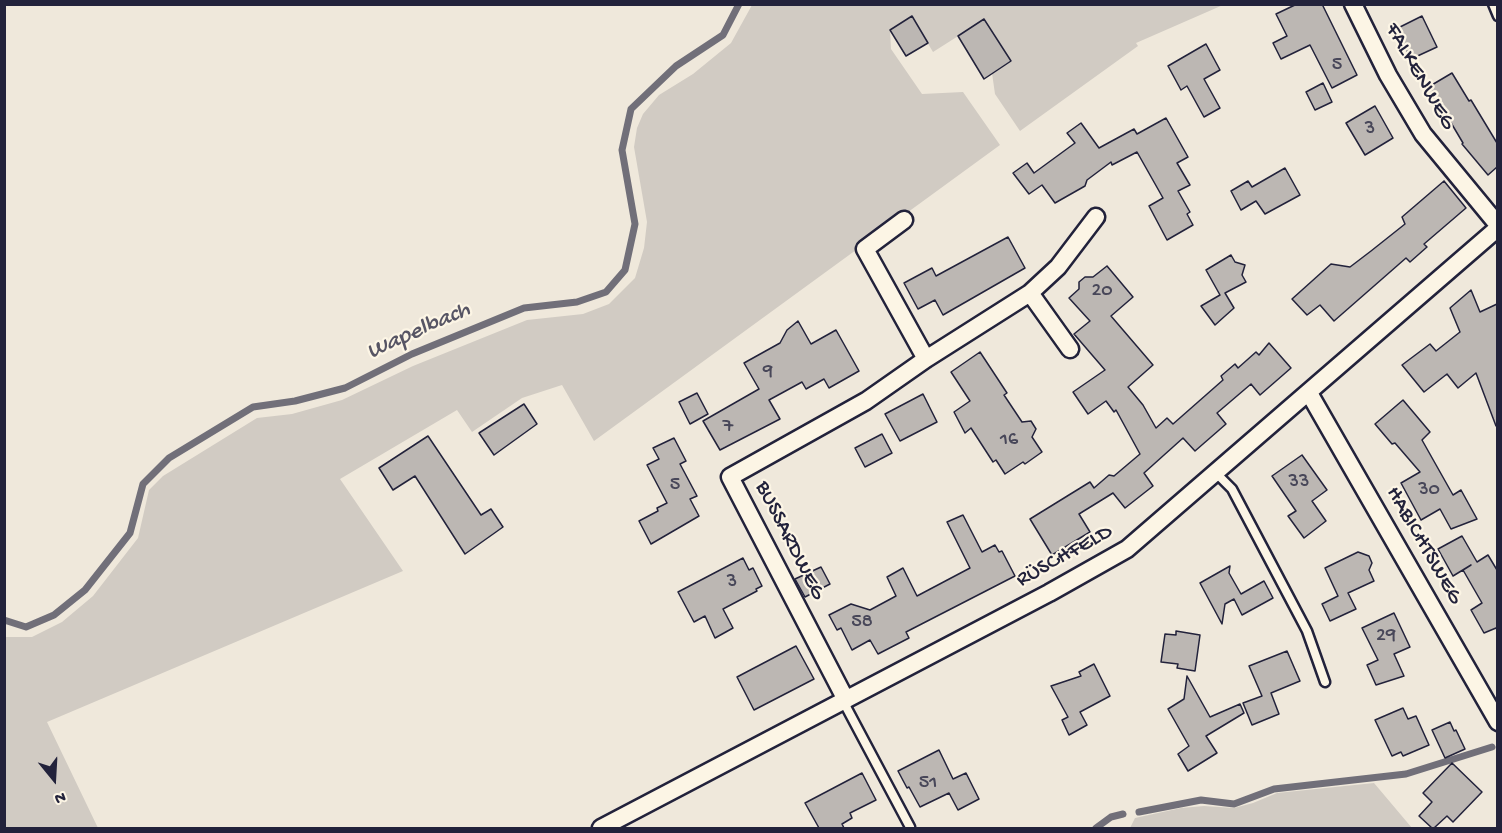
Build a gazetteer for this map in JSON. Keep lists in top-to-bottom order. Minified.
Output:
{"streets":{"street":["FALKENWEG","BUSSARDWEG","HABICHTSWEG","RÜSCHFELD"]},"crossings":[["FALKENWEG","RÜSCHFELD"],["BUSSARDWEG","RÜSCHFELD"],["HABICHTSWEG","RÜSCHFELD"]],"water":["Wapelbach"],"house_numbers":["5","3","20","9","7","16","33","5","30","3","58","29","51"],"north":"bottom"}
